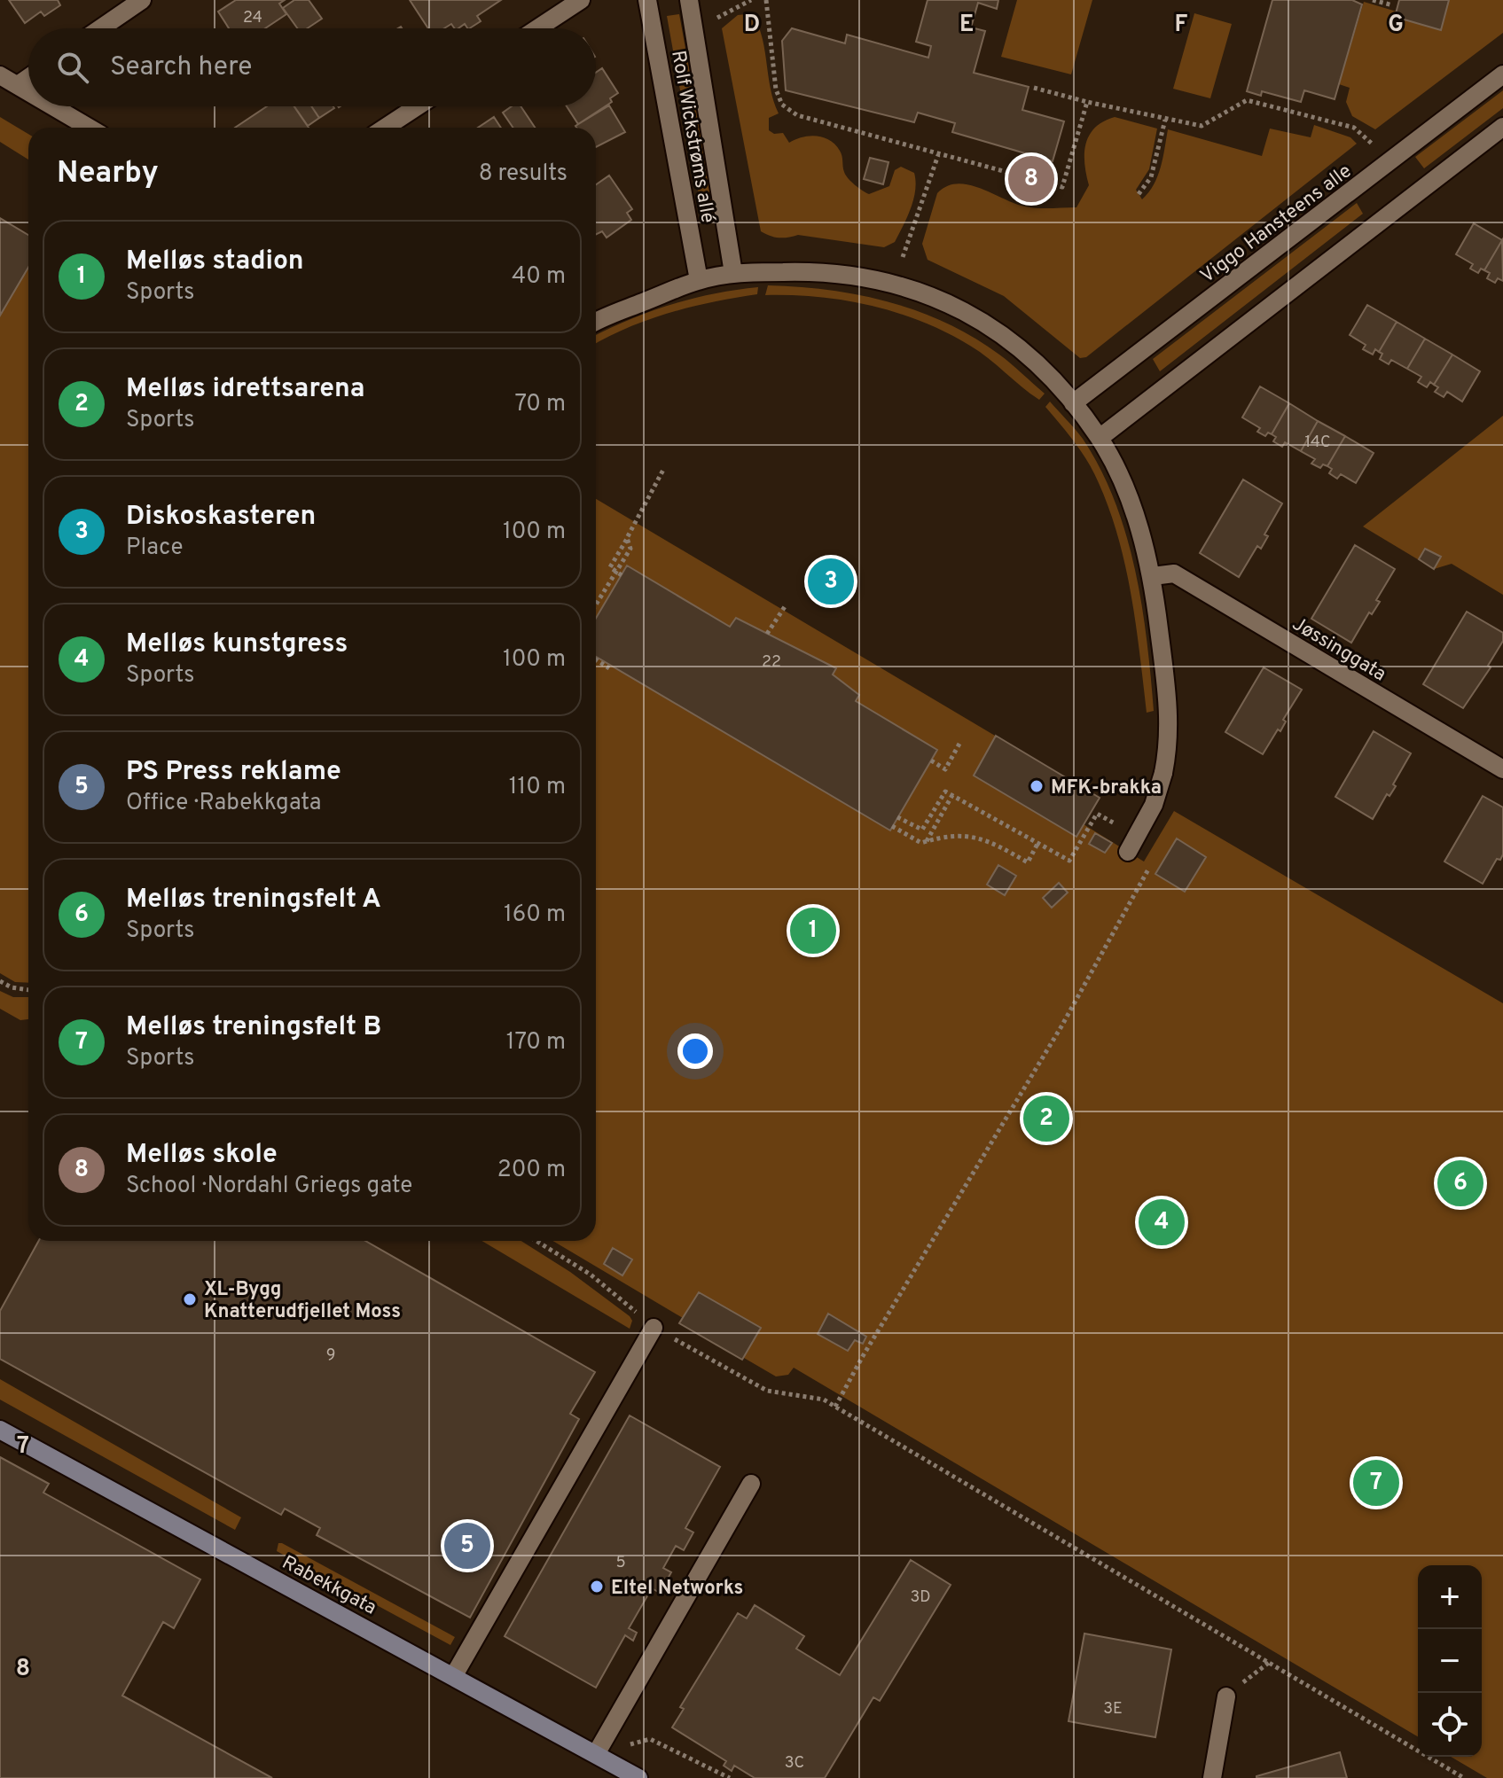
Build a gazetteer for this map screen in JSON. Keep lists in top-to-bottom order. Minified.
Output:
{"streets":{"street":["Rolf Wickstrøms allé","Viggo Hansteens alle","Jøssinggata","Rabekkgata"]},"places":["MFK-brakka","XL-Bygg Knatterudfjellet Moss","Eltel Networks"],"house_numbers":["24","14C","22","9","5","3D","3E","3C"],"page":{"search":"Search here","heading":["Nearby","8 results"],"pins":["8","3","1","2","6","4","7","5"],"list":[{"mark":"1","name":"Melløs stadion","note":"Sports","value":"40 m"},{"mark":"2","name":"Melløs idrettsarena","note":"Sports","value":"70 m"},{"mark":"3","name":"Diskoskasteren","note":"Place","value":"100 m"},{"mark":"4","name":"Melløs kunstgress","note":"Sports","value":"100 m"},{"mark":"5","name":"PS Press reklame","note":"Office · Rabekkgata","value":"110 m"},{"mark":"6","name":"Melløs treningsfelt A","note":"Sports","value":"160 m"},{"mark":"7","name":"Melløs treningsfelt B","note":"Sports","value":"170 m"},{"mark":"8","name":"Melløs skole","note":"School · Nordahl Griegs gate","value":"200 m"}],"map_buttons":["+","−"]},"grid":{"columns":["D","E","F","G"],"rows":["7","8"]}}
